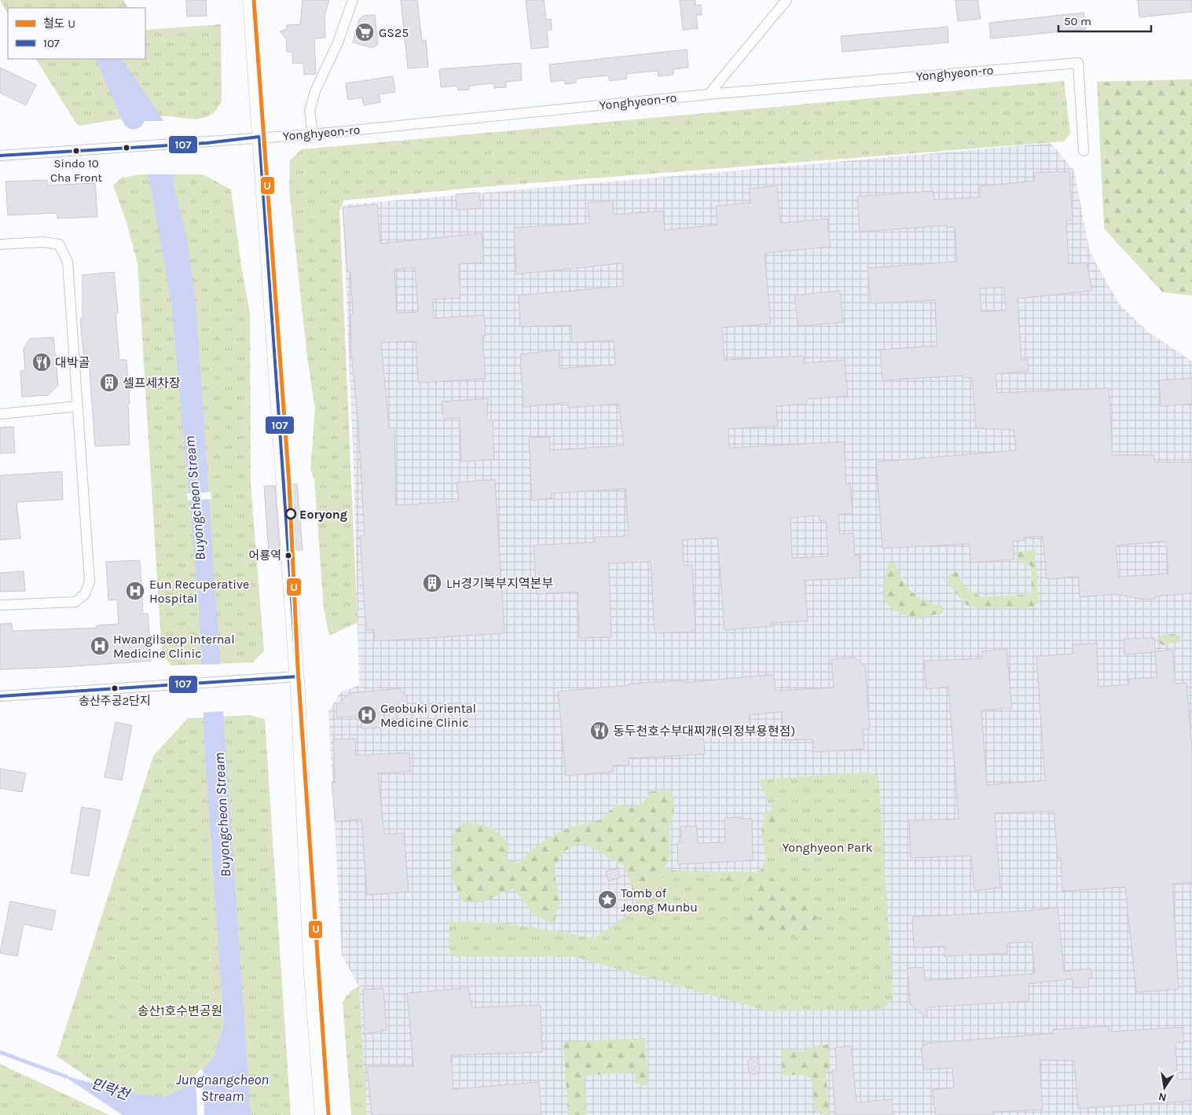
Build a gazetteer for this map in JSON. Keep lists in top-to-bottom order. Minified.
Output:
{"streets":{"street":["Yonghyeon-ro"]},"water":["Buyongcheon Stream","Jungnangcheon Stream","민락천"],"parks":["Yonghyeon Park","송산1호수변공원"],"places":{"supermarket":["GS25"],"other":["Sindo 10 Cha Front","Eoryong","어룡역","송산주공2단지"],"restaurant":["대박골","동두천호수부대찌개(의정부용현점)"],"building":["셀프세차장","LH경기북부지역본부"],"hospital":["Eun Recuperative Hospital","Hwangilseop Internal Medicine Clinic","Geobuki Oriental Medicine Clinic"],"place":["Tomb of Jeong Munbu"]},"lines":["rail line U","transit line 107"],"legend":["철도 U","107"],"scale_bar":"50 m","north":"bottom"}
